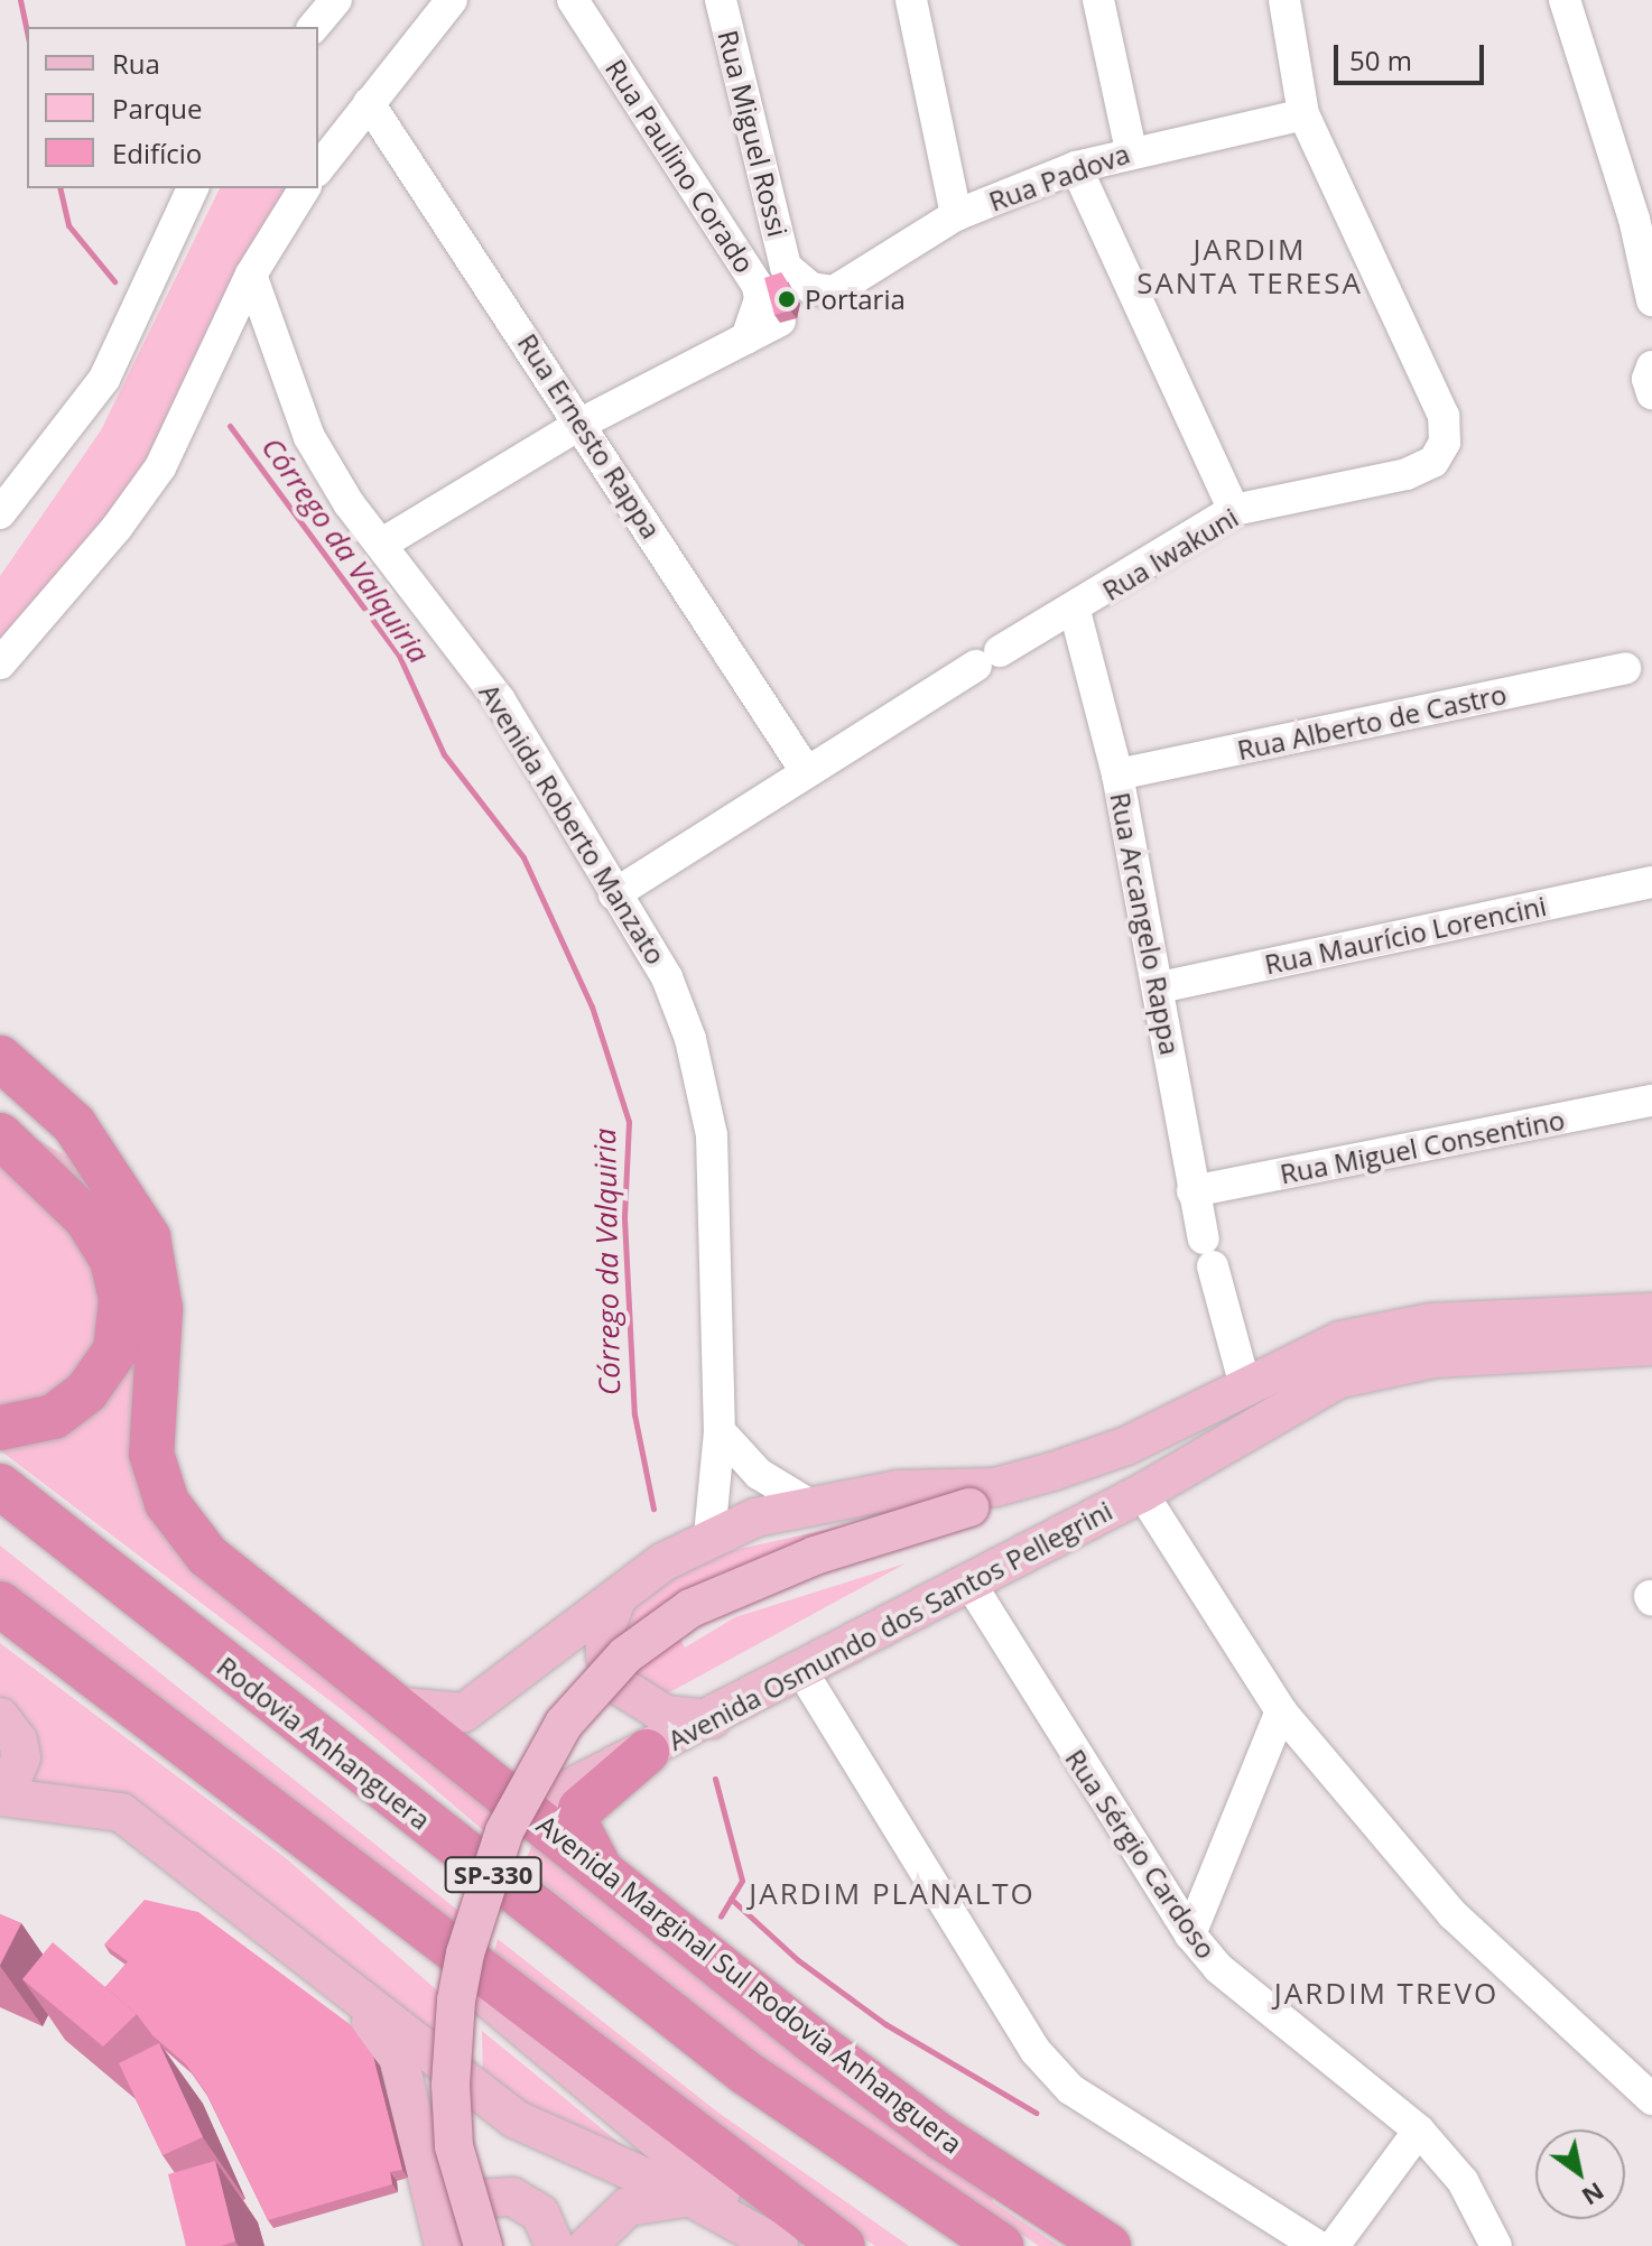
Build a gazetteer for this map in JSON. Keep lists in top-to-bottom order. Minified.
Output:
{"streets":{"highway":["Rodovia Anhanguera","SP-330","Avenida Marginal Sul Rodovia Anhanguera"],"main road":["Avenida Osmundo dos Santos Pellegrini"],"street":["Rua Miguel Rossi","Rua Paulino Corado","Rua Padova","Rua Ernesto Rappa","Rua Iwakuni","Rua Alberto de Castro","Avenida Roberto Manzato","Rua Arcangelo Rappa","Rua Maurício Lorencini","Rua Miguel Consentino","Rua Sérgio Cardoso"]},"crossings":[["Rua Miguel Rossi","Rua Paulino Corado"],["Rua Miguel Rossi","Rua Padova"],["Rua Paulino Corado","Rua Padova"],["Rua Paulino Corado","Rua Ernesto Rappa"],["Rua Padova","Rua Iwakuni"],["Rua Ernesto Rappa","Rua Iwakuni"],["Rua Iwakuni","Avenida Roberto Manzato"],["Rua Iwakuni","Rua Arcangelo Rappa"],["Rua Alberto de Castro","Rua Arcangelo Rappa"],["Avenida Roberto Manzato","Avenida Osmundo dos Santos Pellegrini"],["Rua Arcangelo Rappa","Rua Maurício Lorencini"],["Rua Arcangelo Rappa","Rua Miguel Consentino"],["Rua Arcangelo Rappa","Avenida Osmundo dos Santos Pellegrini"],["Avenida Osmundo dos Santos Pellegrini","Rua Sérgio Cardoso"],["Avenida Osmundo dos Santos Pellegrini","Avenida Marginal Sul Rodovia Anhanguera"]],"districts":["JARDIM SANTA TERESA","JARDIM PLANALTO","JARDIM TREVO"],"water":["Córrego da Valquiria"],"places":["Portaria"],"legend":["Rua","Parque","Edifício"],"scale_bar":"50 m","north":"bottom right"}
